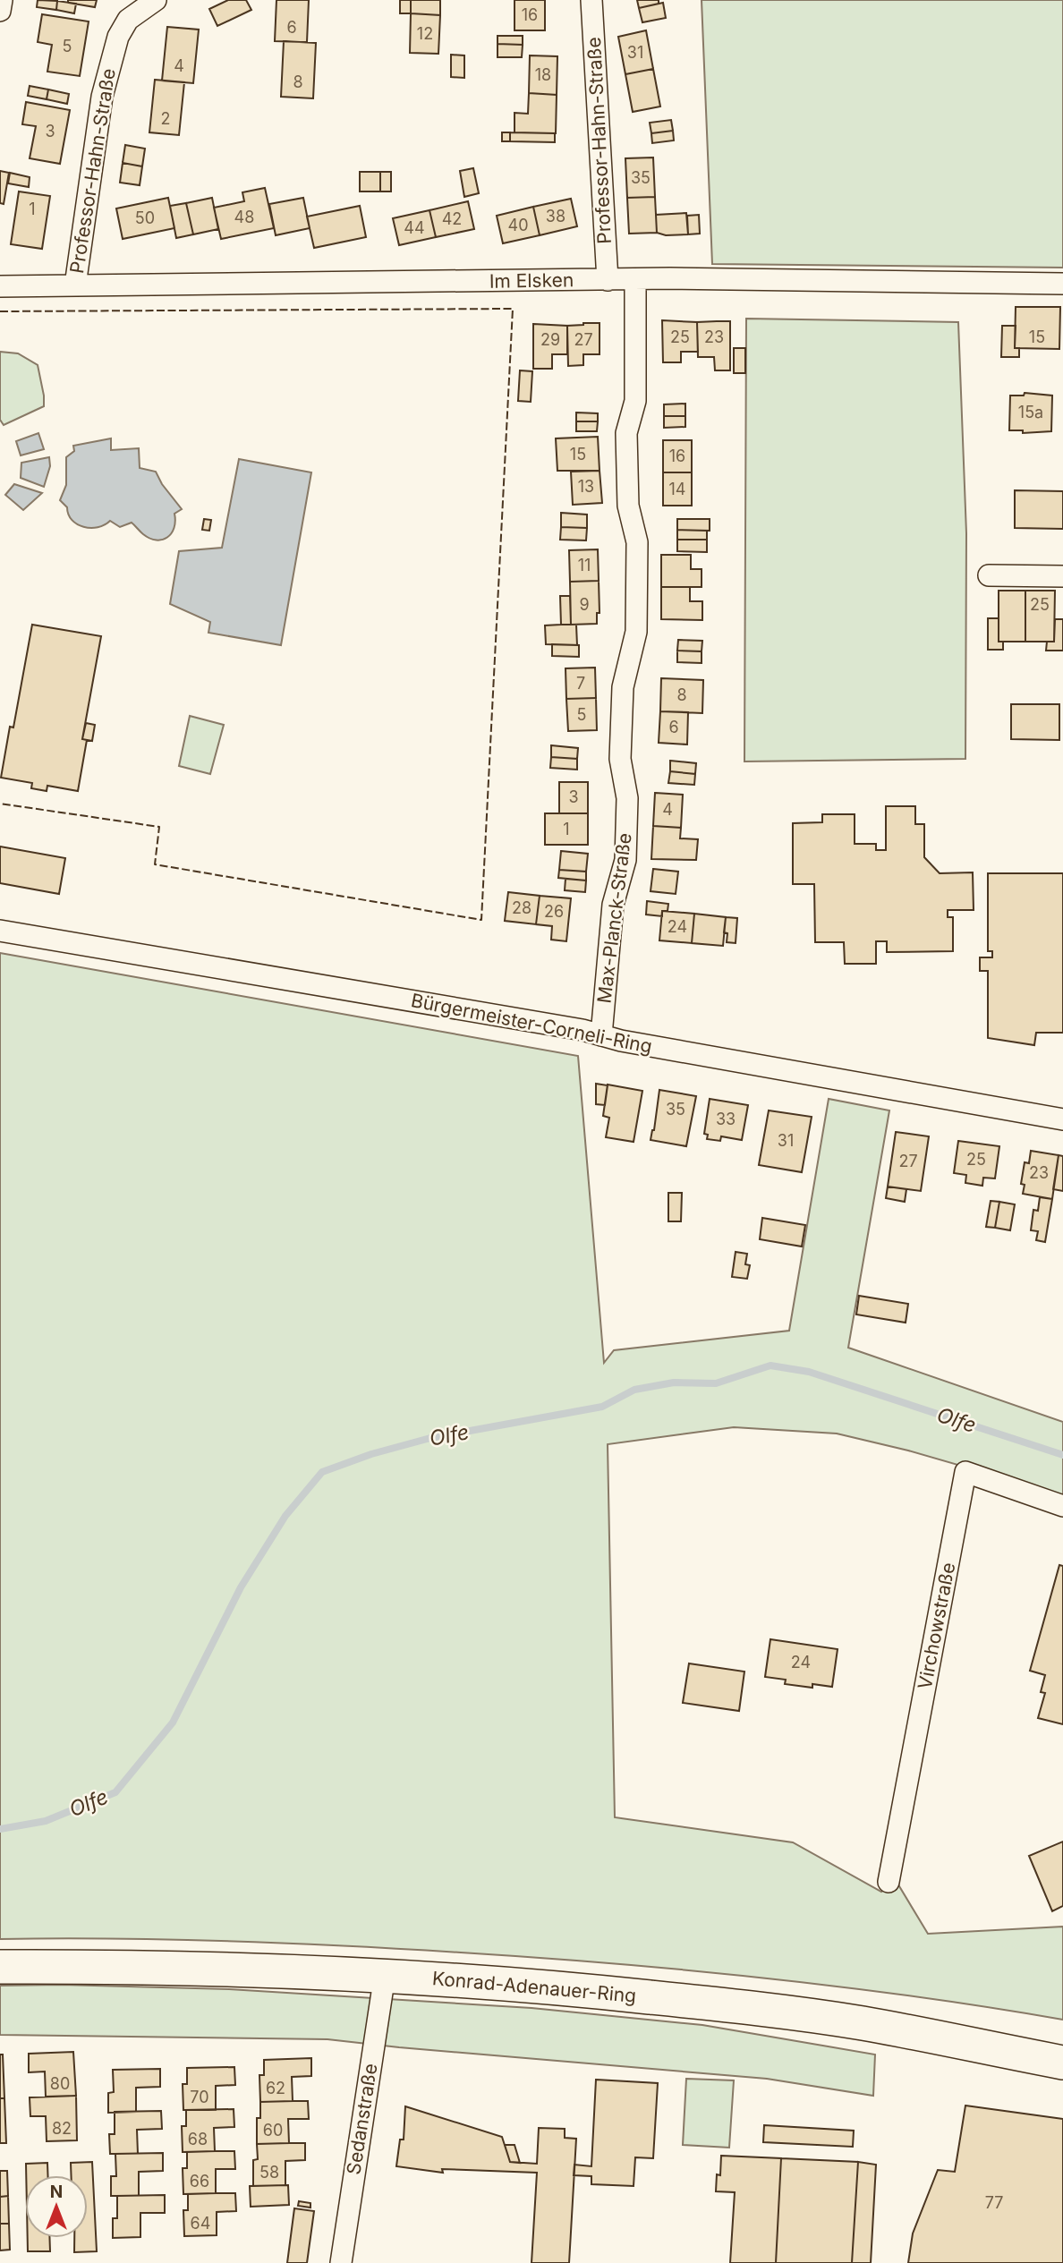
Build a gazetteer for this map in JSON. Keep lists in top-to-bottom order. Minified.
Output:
{"streets":{"main road":["Konrad-Adenauer-Ring"],"street":["Professor-Hahn-Straße","Im Elsken","Max-Planck-Straße","Bürgermeister-Corneli-Ring","Virchowstraße","Sedanstraße"]},"crossings":[["Professor-Hahn-Straße","Im Elsken"],["Im Elsken","Max-Planck-Straße"],["Max-Planck-Straße","Bürgermeister-Corneli-Ring"],["Konrad-Adenauer-Ring","Sedanstraße"]],"water":["Olfe"],"house_numbers":["16","6","12","5","31","4","18","8","2","3","35","1","38","48","50","42","40","44","25","23","15","29","27","15a","15","16","13","14","11","9","25","7","8","5","6","3","4","1","28","26","24","35","33","31","25","27","23","24","80","62","70","82","60","68","58","66","77","64"],"north":"top"}
